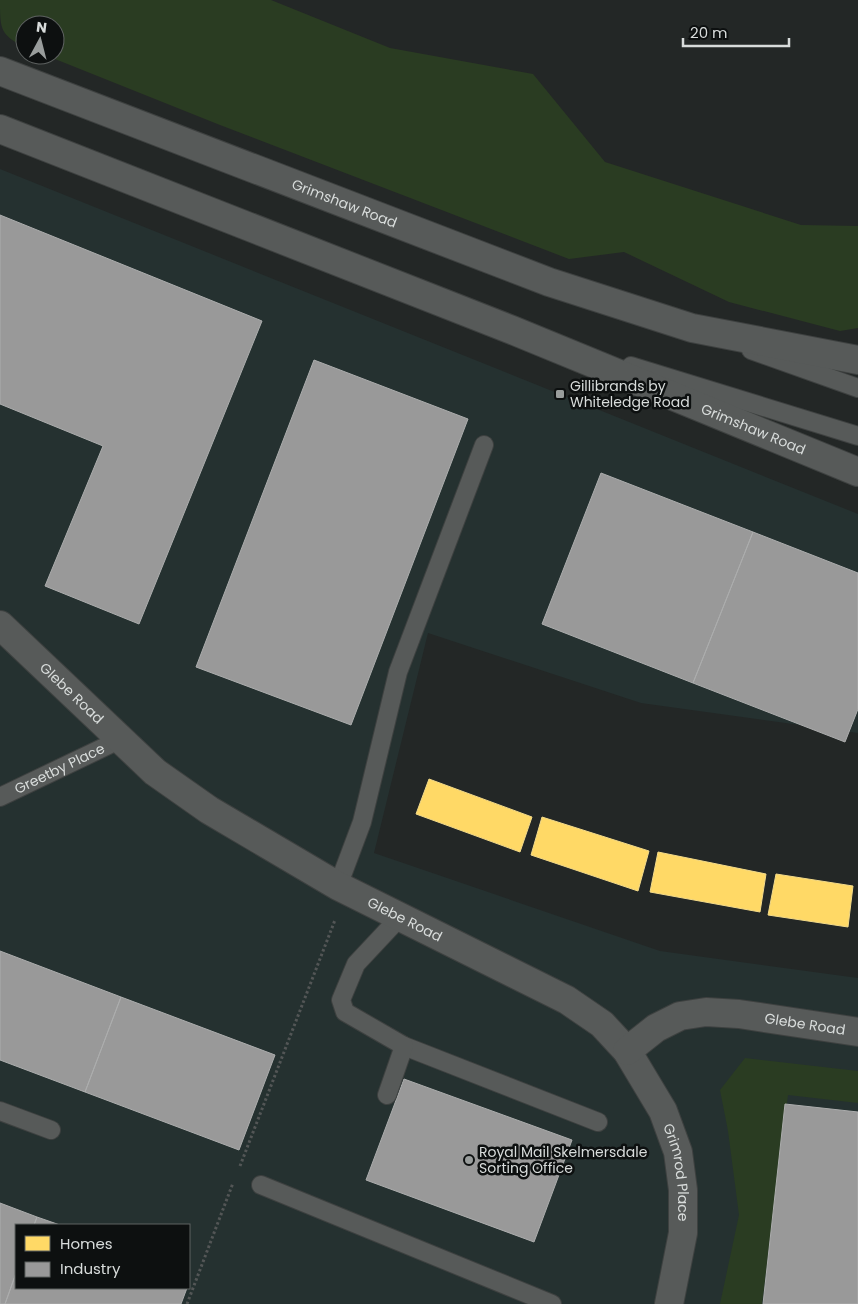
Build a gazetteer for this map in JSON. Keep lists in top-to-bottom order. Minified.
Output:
{"streets":{"main road":["Grimshaw Road","Glebe Road","Grimrod Place"],"lane":["Greetby Place"]},"crossings":[["Glebe Road","Greetby Place"],["Glebe Road","Grimrod Place"]],"places":{"transit":["Gillibrands by Whiteledge Road"],"other":["Royal Mail Skelmersdale Sorting Office"]},"legend":["Homes","Industry"],"scale_bar":"20 m","north":"top"}
